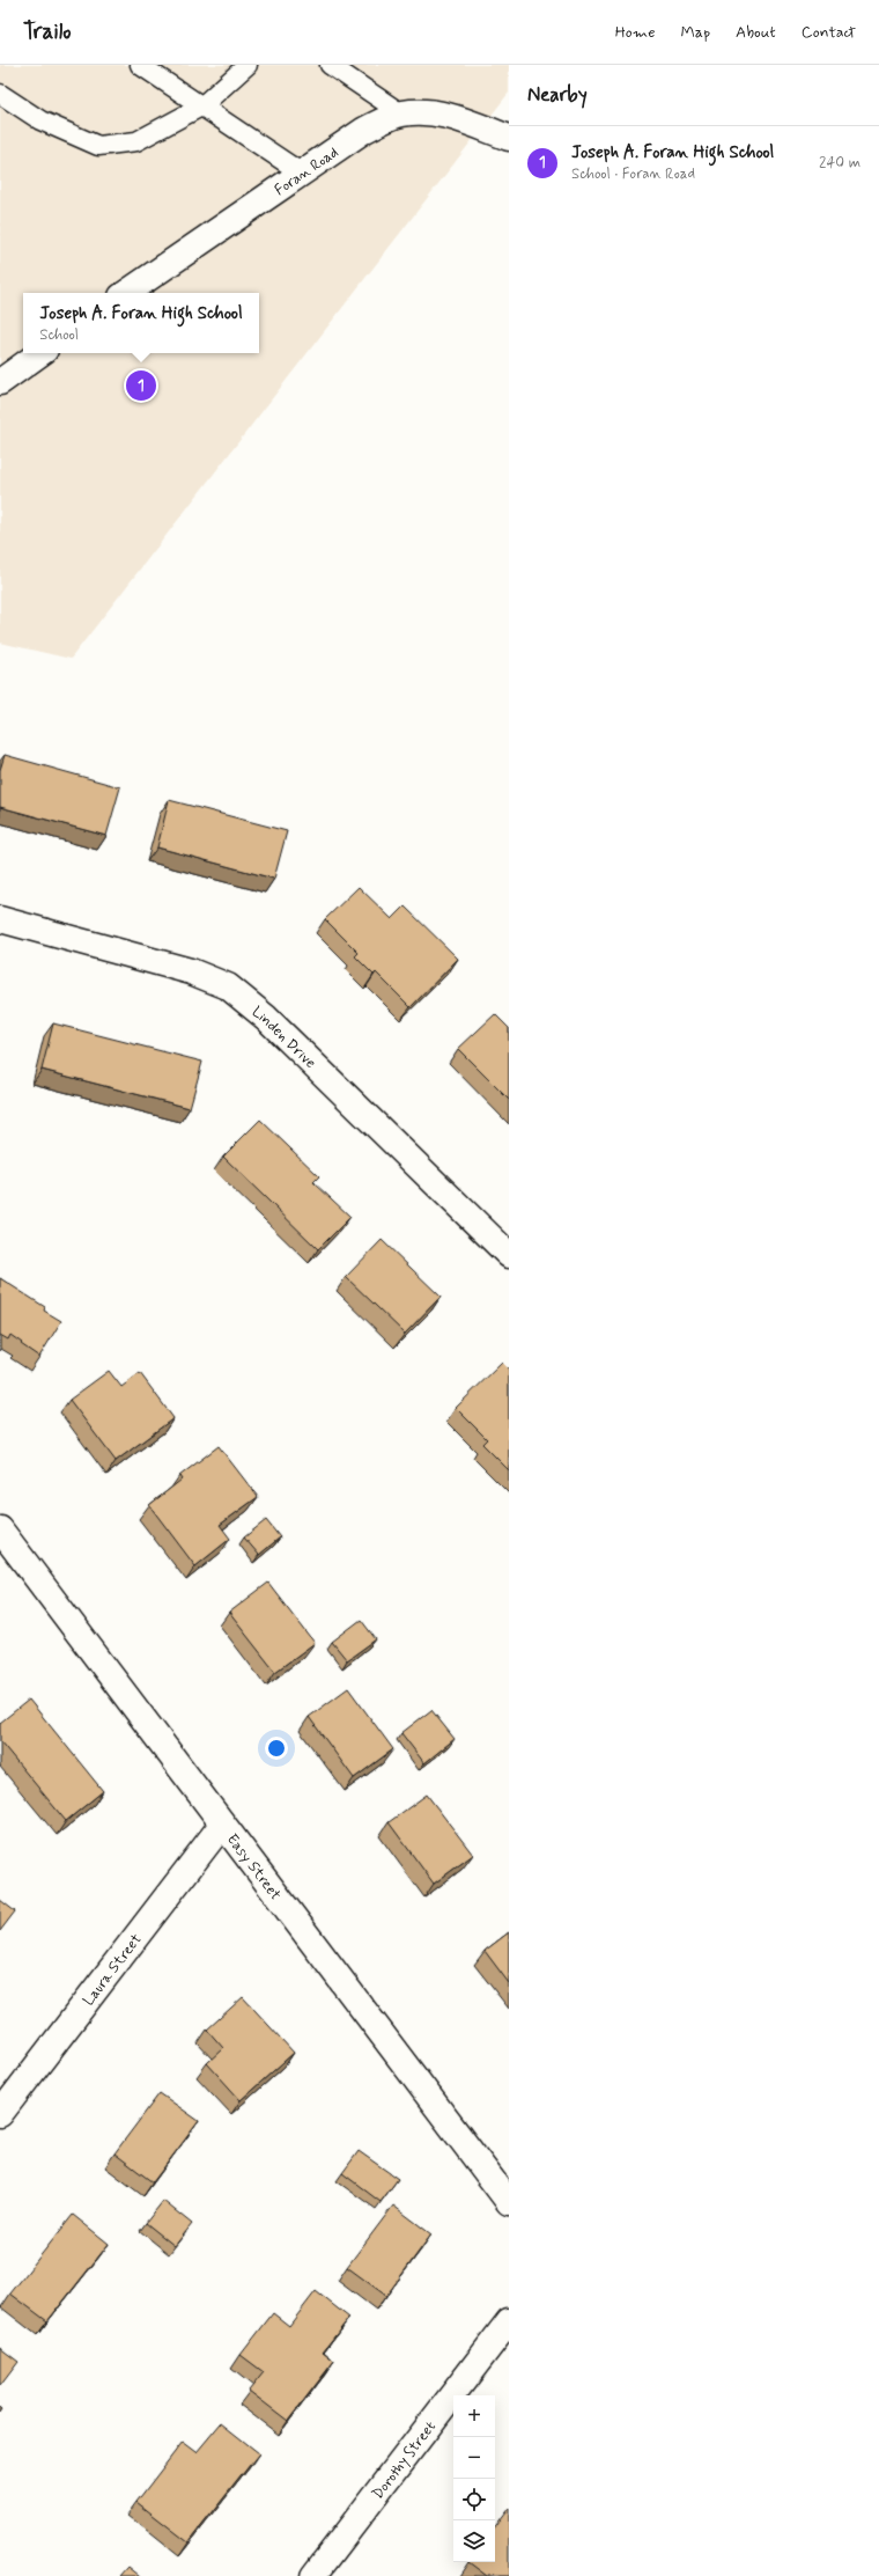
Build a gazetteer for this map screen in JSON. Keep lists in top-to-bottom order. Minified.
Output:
{"streets":{"street":["Foran Road","Linden Drive","Easy Street","Laura Street","Dorothy Street"]},"crossings":[["Easy Street","Laura Street"]],"page":{"header":"Trailo","nav":["Home","Map","About","Contact"],"heading":"Nearby","list":[{"mark":"1","name":"Joseph A. Foran High School","note":"School · Foran Road","value":"240 m"}],"popup":["Joseph A. Foran High School","School"],"pins":"1","map_buttons":["+","−"]}}
